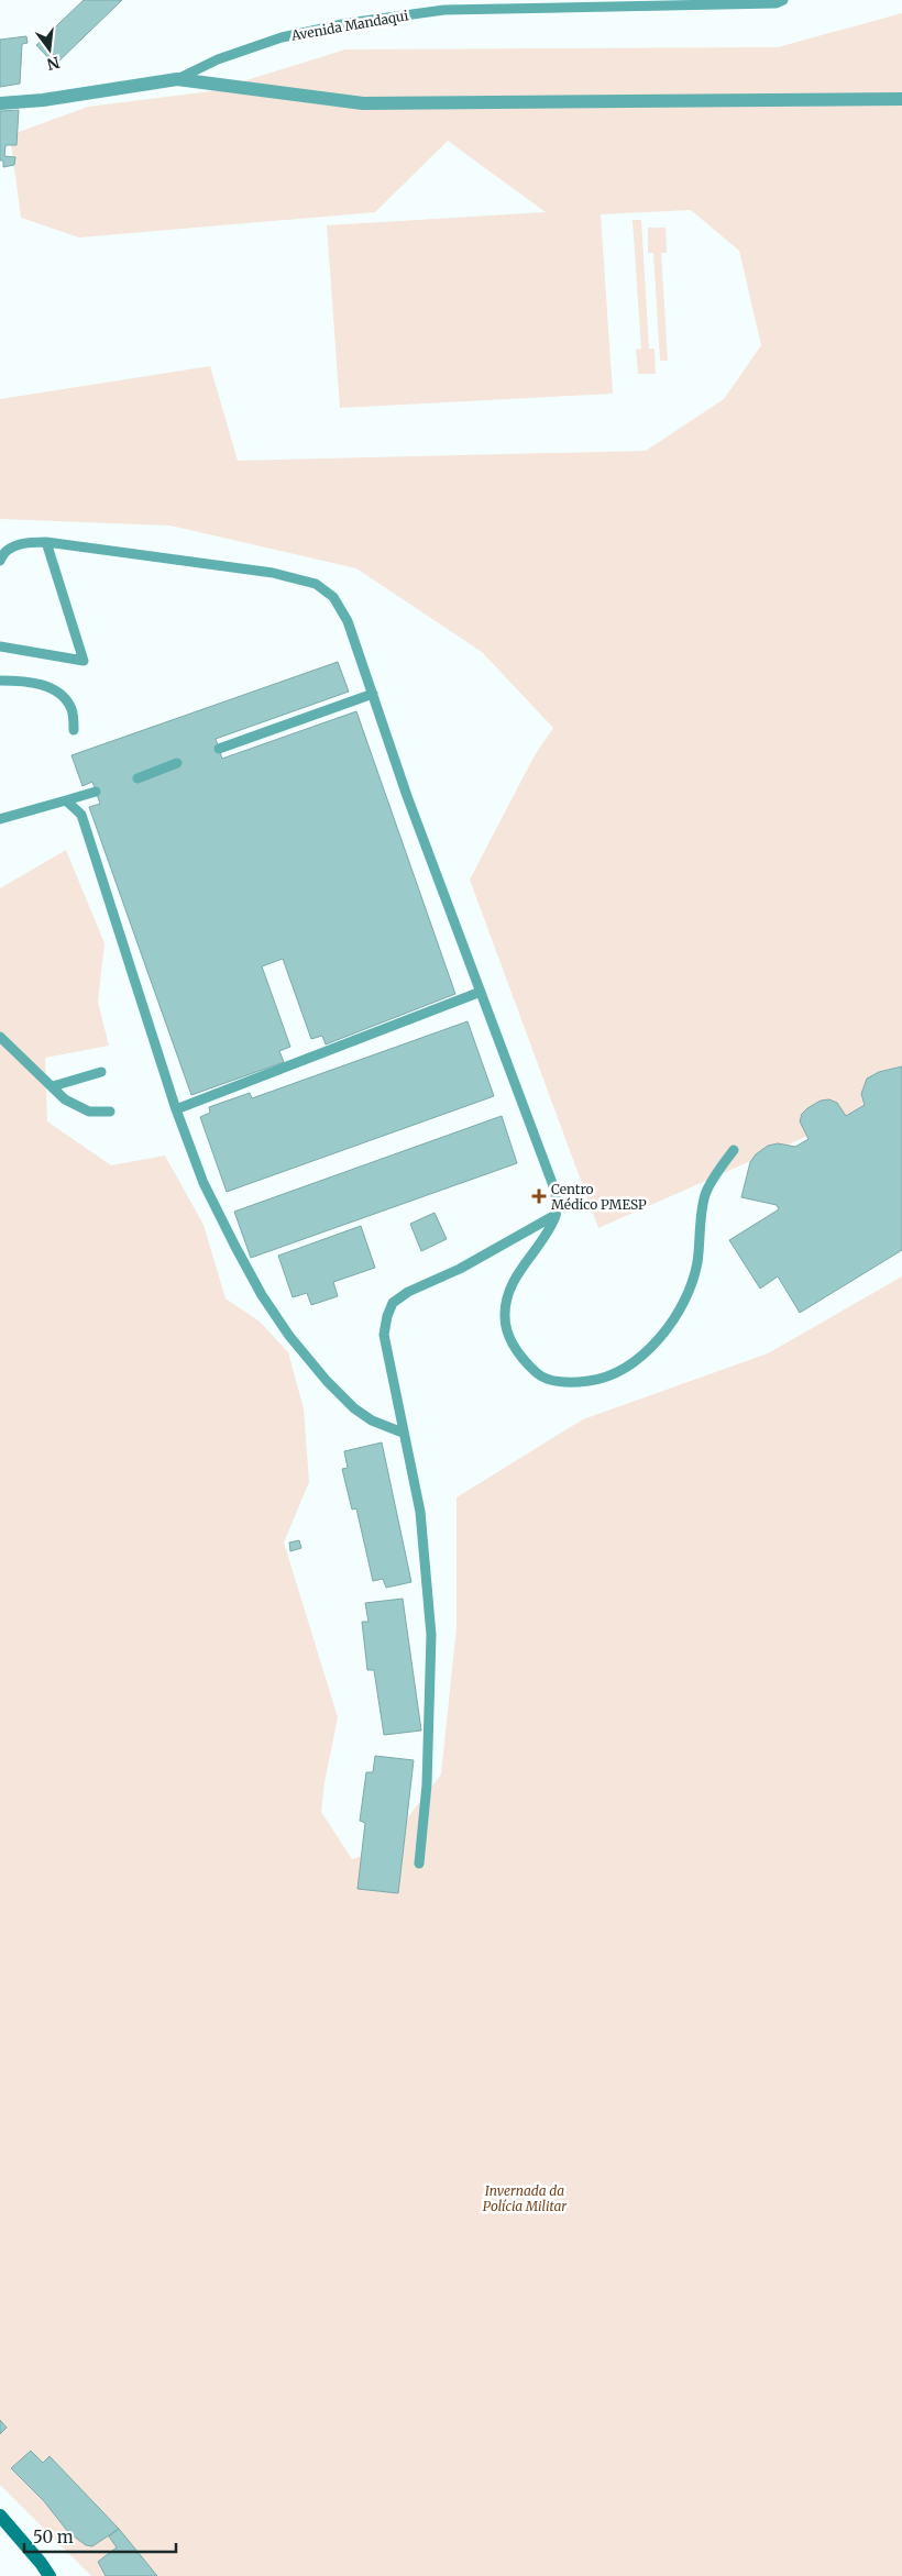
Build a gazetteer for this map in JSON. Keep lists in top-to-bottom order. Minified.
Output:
{"streets":{"street":["Avenida Mandaqui"]},"parks":["Invernada da Polícia Militar"],"places":{"health":["Centro Médico PMESP"]},"scale_bar":"50 m","north":"bottom"}
